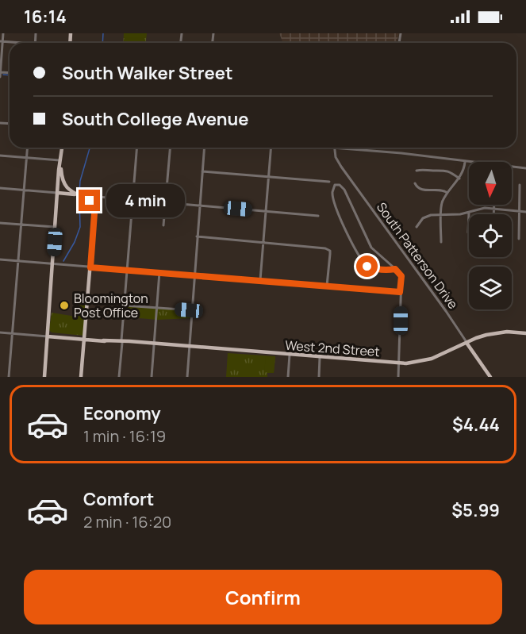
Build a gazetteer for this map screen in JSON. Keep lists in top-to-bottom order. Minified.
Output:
{"streets":{"main road":["South Patterson Drive","West 2nd Street"]},"crossings":[["South Patterson Drive","West 2nd Street"]],"places":["Bloomington Post Office"],"north":"bottom","page":{"status":"16:14","banner":["South Walker Street","South College Avenue"],"bubble":"4 min","list":[{"name":"Economy","note":"1 min · 16:19","value":"$4.44"},{"name":"Comfort","note":"2 min · 16:20","value":"$5.99"}],"buttons":"Confirm"}}
